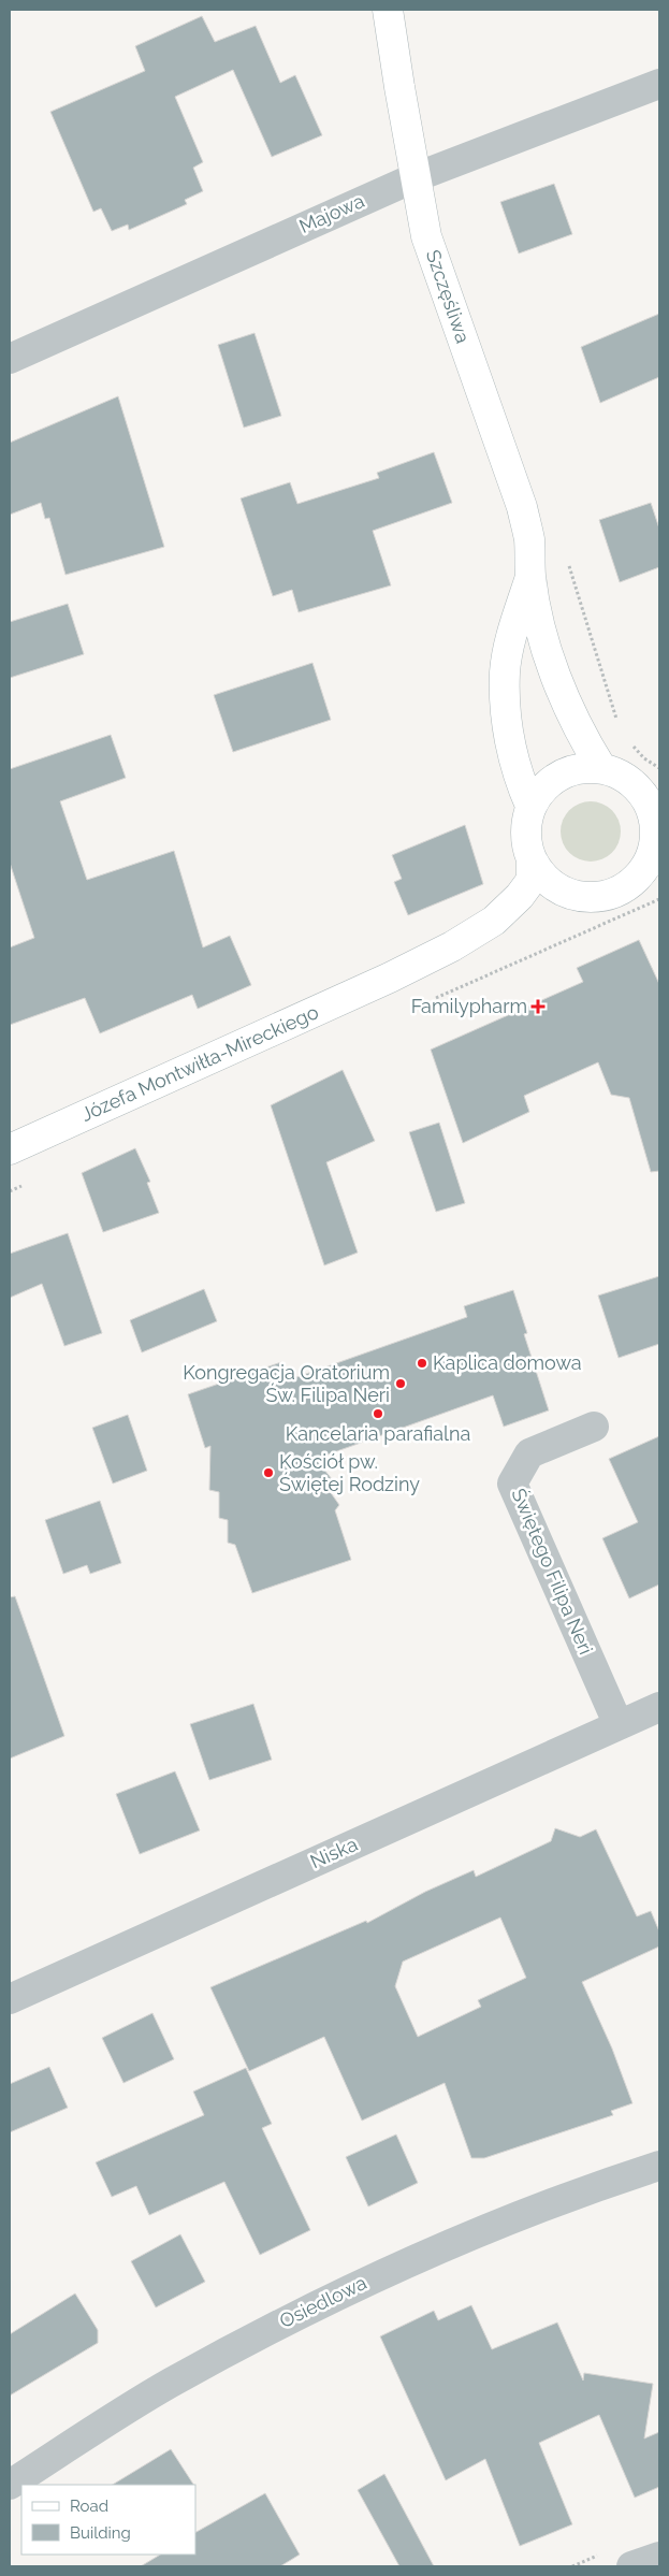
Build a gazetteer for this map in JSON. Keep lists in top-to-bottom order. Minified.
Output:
{"streets":{"main road":["Szczęśliwa","Józefa Montwiłła-Mireckiego"],"street":["Majowa","Świętego Filipa Neri","Niska","Osiedlowa"]},"crossings":[["Majowa","Szczęśliwa"],["Szczęśliwa","Józefa Montwiłła-Mireckiego"],["Świętego Filipa Neri","Niska"]],"places":{"health":["Familypharm"],"other":["Kaplica domowa","Kongregacja Oratorium Św. Filipa Neri","Kancelaria parafialna","Kościół pw. Świętej Rodziny"]},"legend":["Road","Building"]}
